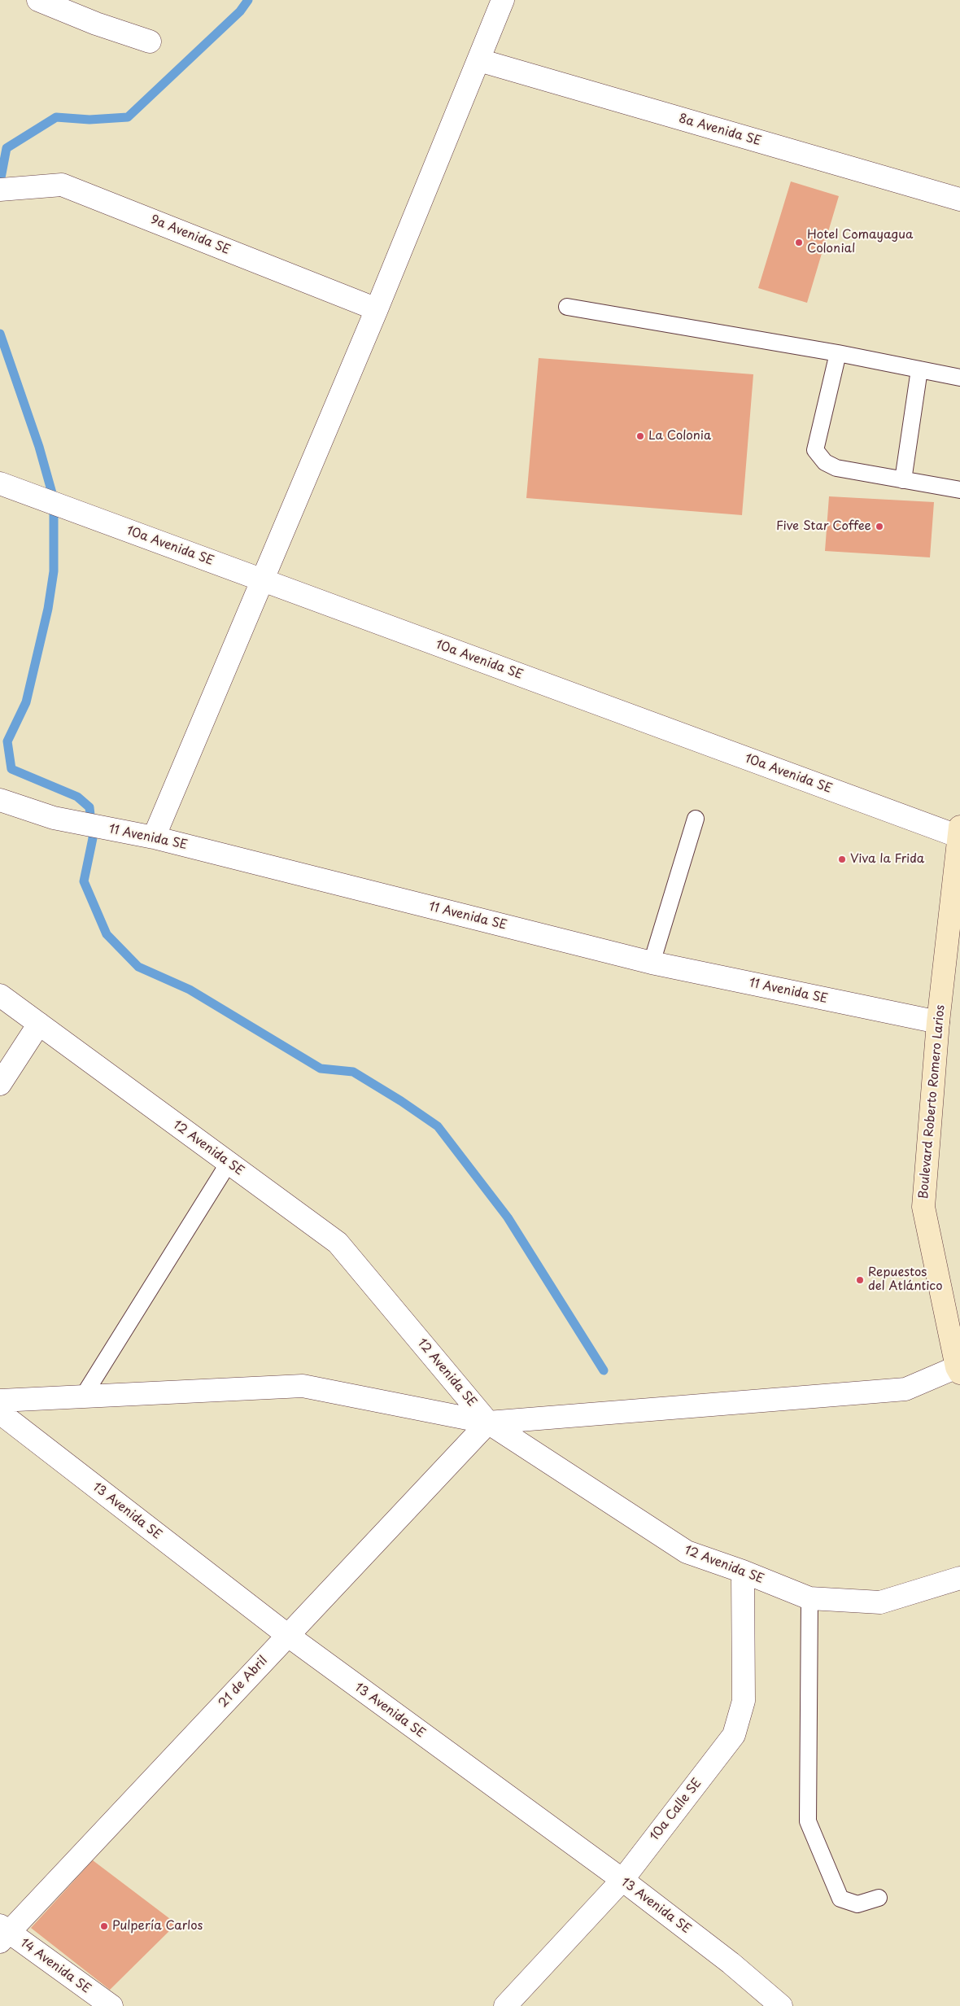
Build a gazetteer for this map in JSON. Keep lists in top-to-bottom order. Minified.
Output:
{"streets":{"main road":["Boulevard Roberto Romero Larios"],"street":["8a Avenida SE","9a Avenida SE","10a Avenida SE","11 Avenida SE","12 Avenida SE","13 Avenida SE","21 de Abril","10a Calle SE","14 Avenida SE"]},"crossings":[["10a Avenida SE","Boulevard Roberto Romero Larios"],["11 Avenida SE","Boulevard Roberto Romero Larios"],["12 Avenida SE","21 de Abril"],["12 Avenida SE","10a Calle SE"],["13 Avenida SE","21 de Abril"],["13 Avenida SE","10a Calle SE"],["21 de Abril","14 Avenida SE"]],"places":["Hotel Comayagua Colonial","La Colonia","Five Star Coffee","Viva la Frida","Repuestos del Atlántico","Pulpería Carlos"]}
